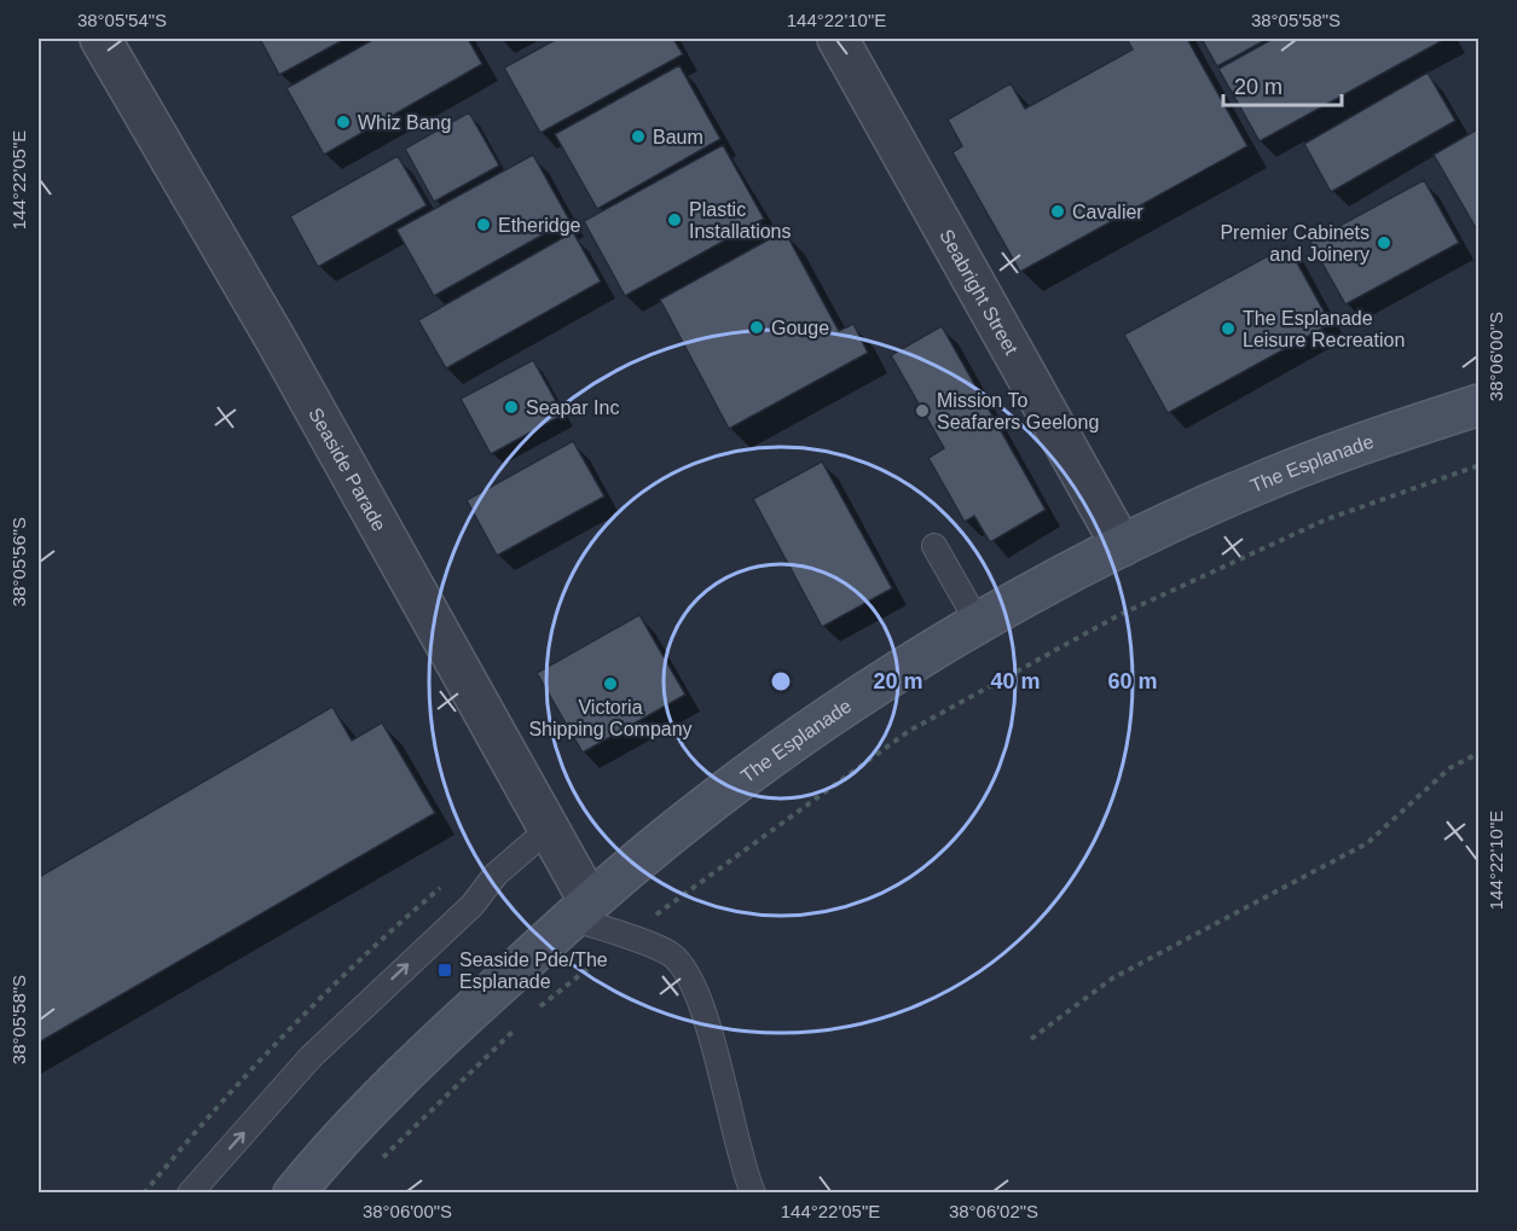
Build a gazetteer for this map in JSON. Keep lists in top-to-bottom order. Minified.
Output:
{"streets":{"street":["Seabright Street","The Esplanade","Seaside Parade"]},"crossings":[["Seabright Street","The Esplanade"],["The Esplanade","Seaside Parade"]],"places":{"other":["Whiz Bang","Baum","Cavalier","Plastic Installations","Etheridge","Premier Cabinets and Joinery","Gouge","The Esplanade Leisure Recreation","Seapar Inc","Mission To Seafarers Geelong","Victoria Shipping Company"],"transit":["Seaside Pde/The Esplanade"]},"scale_bar":"20 m","coordinates":["38°05'54\"S","144°22'10\"E","38°05'58\"S","144°22'05\"E","38°06'00\"S","38°05'56\"S","38°06'02\"S"],"rings":["20 m","40 m","60 m"]}
